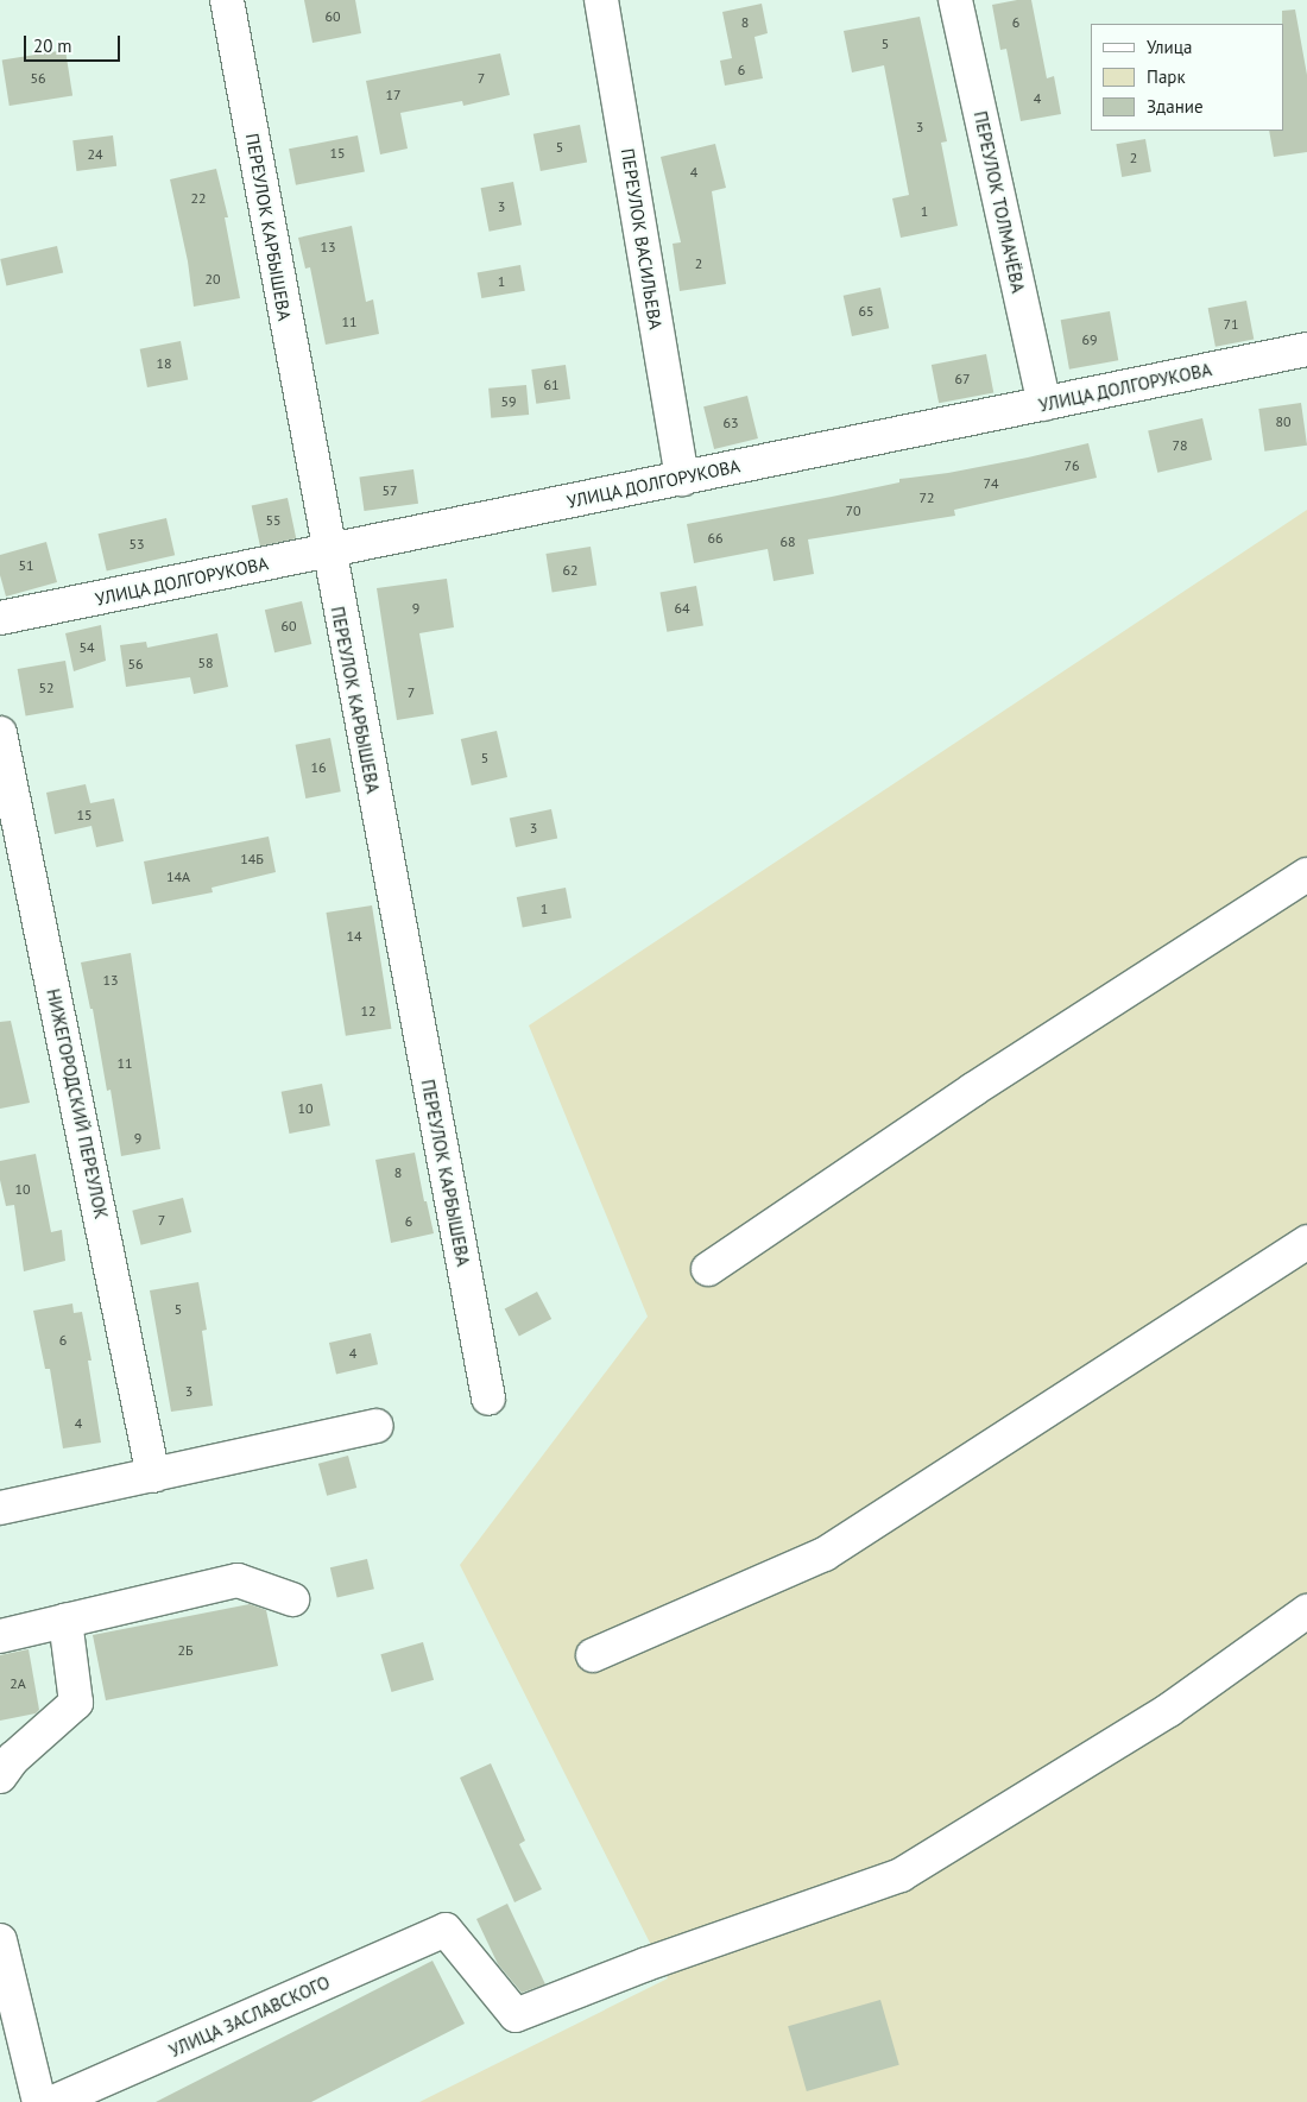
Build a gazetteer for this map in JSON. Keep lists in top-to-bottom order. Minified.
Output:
{"streets":{"street":["ПЕРЕУЛОК ТОЛМАЧЁВА","ПЕРЕУЛОК КАРБЫШЕВА","ПЕРЕУЛОК ВАСИЛЬЕВА","УЛИЦА ДОЛГОРУКОВА","НИЖЕГОРОДСКИЙ ПЕРЕУЛОК","УЛИЦА ЗАСЛАВСКОГО"]},"crossings":[["ПЕРЕУЛОК ТОЛМАЧЁВА","УЛИЦА ДОЛГОРУКОВА"],["ПЕРЕУЛОК КАРБЫШЕВА","УЛИЦА ДОЛГОРУКОВА"],["ПЕРЕУЛОК ВАСИЛЬЕВА","УЛИЦА ДОЛГОРУКОВА"]],"house_numbers":["60","8","6","5","6","56","7","17","4","3","5","15","24","2","4","22","3","1","13","2","20","1","65","11","71","69","18","67","61","59","80","63","78","76","74","57","72","70","55","66","68","53","51","62","9","64","60","54","58","56","52","7","5","16","15","3","14Б","14А","1","14","13","12","11","10","9","8","10","7","6","5","6","4","3","4","2Б","2А"],"legend":["Улица","Парк","Здание"],"scale_bar":"20 m"}
